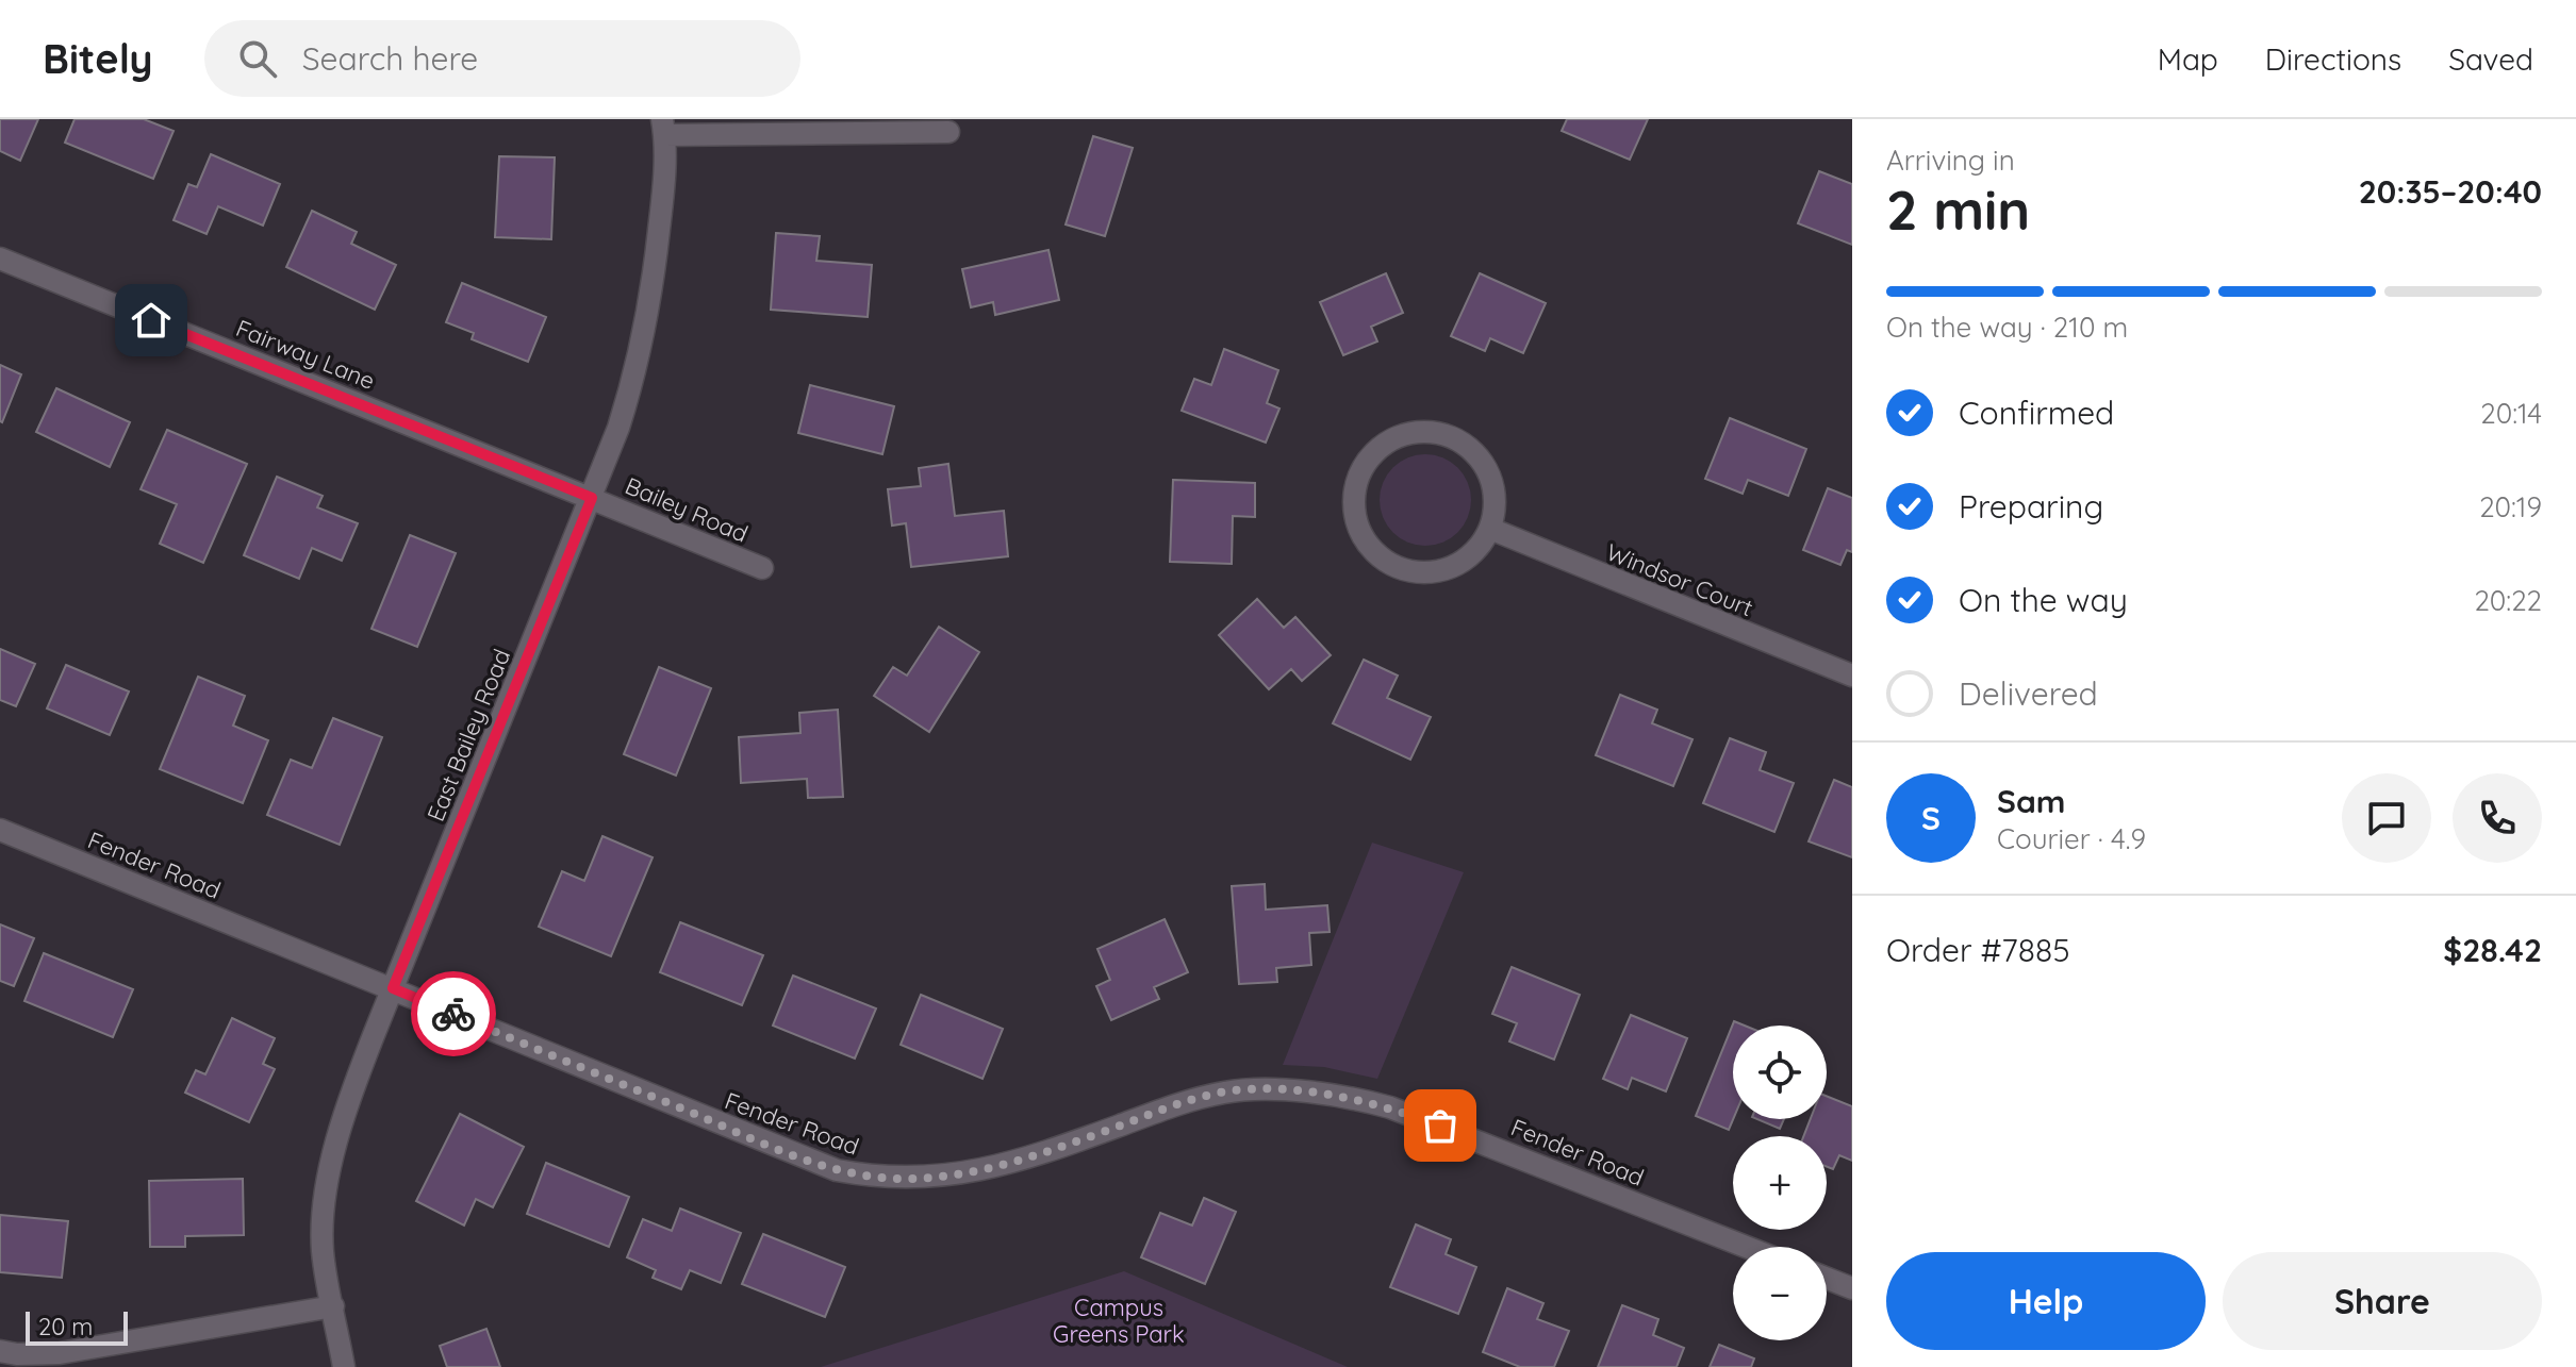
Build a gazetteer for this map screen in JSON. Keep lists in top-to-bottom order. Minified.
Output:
{"streets":{"street":["Fairway Lane","Bailey Road","Windsor Court","East Bailey Road","Fender Road"]},"crossings":[["Fairway Lane","Bailey Road"],["Fairway Lane","East Bailey Road"],["Bailey Road","East Bailey Road"],["East Bailey Road","Fender Road"]],"parks":["Campus Greens Park"],"scale_bar":"20 m","page":{"header":"Bitely","search":"Search here","nav":["Map","Directions","Saved"],"heading":["2 min","Arriving in","20:35–20:40"],"panel":["Sam","Courier · 4.9","Order #7885","$28.42"],"bar":"On the way · 210 m","list":[["Confirmed","20:14"],["Preparing","20:19"],["On the way","20:22"],"Delivered"],"round":"S","map_buttons":["+","−"],"buttons":["Help","Share"],"scale":"20 m"}}
